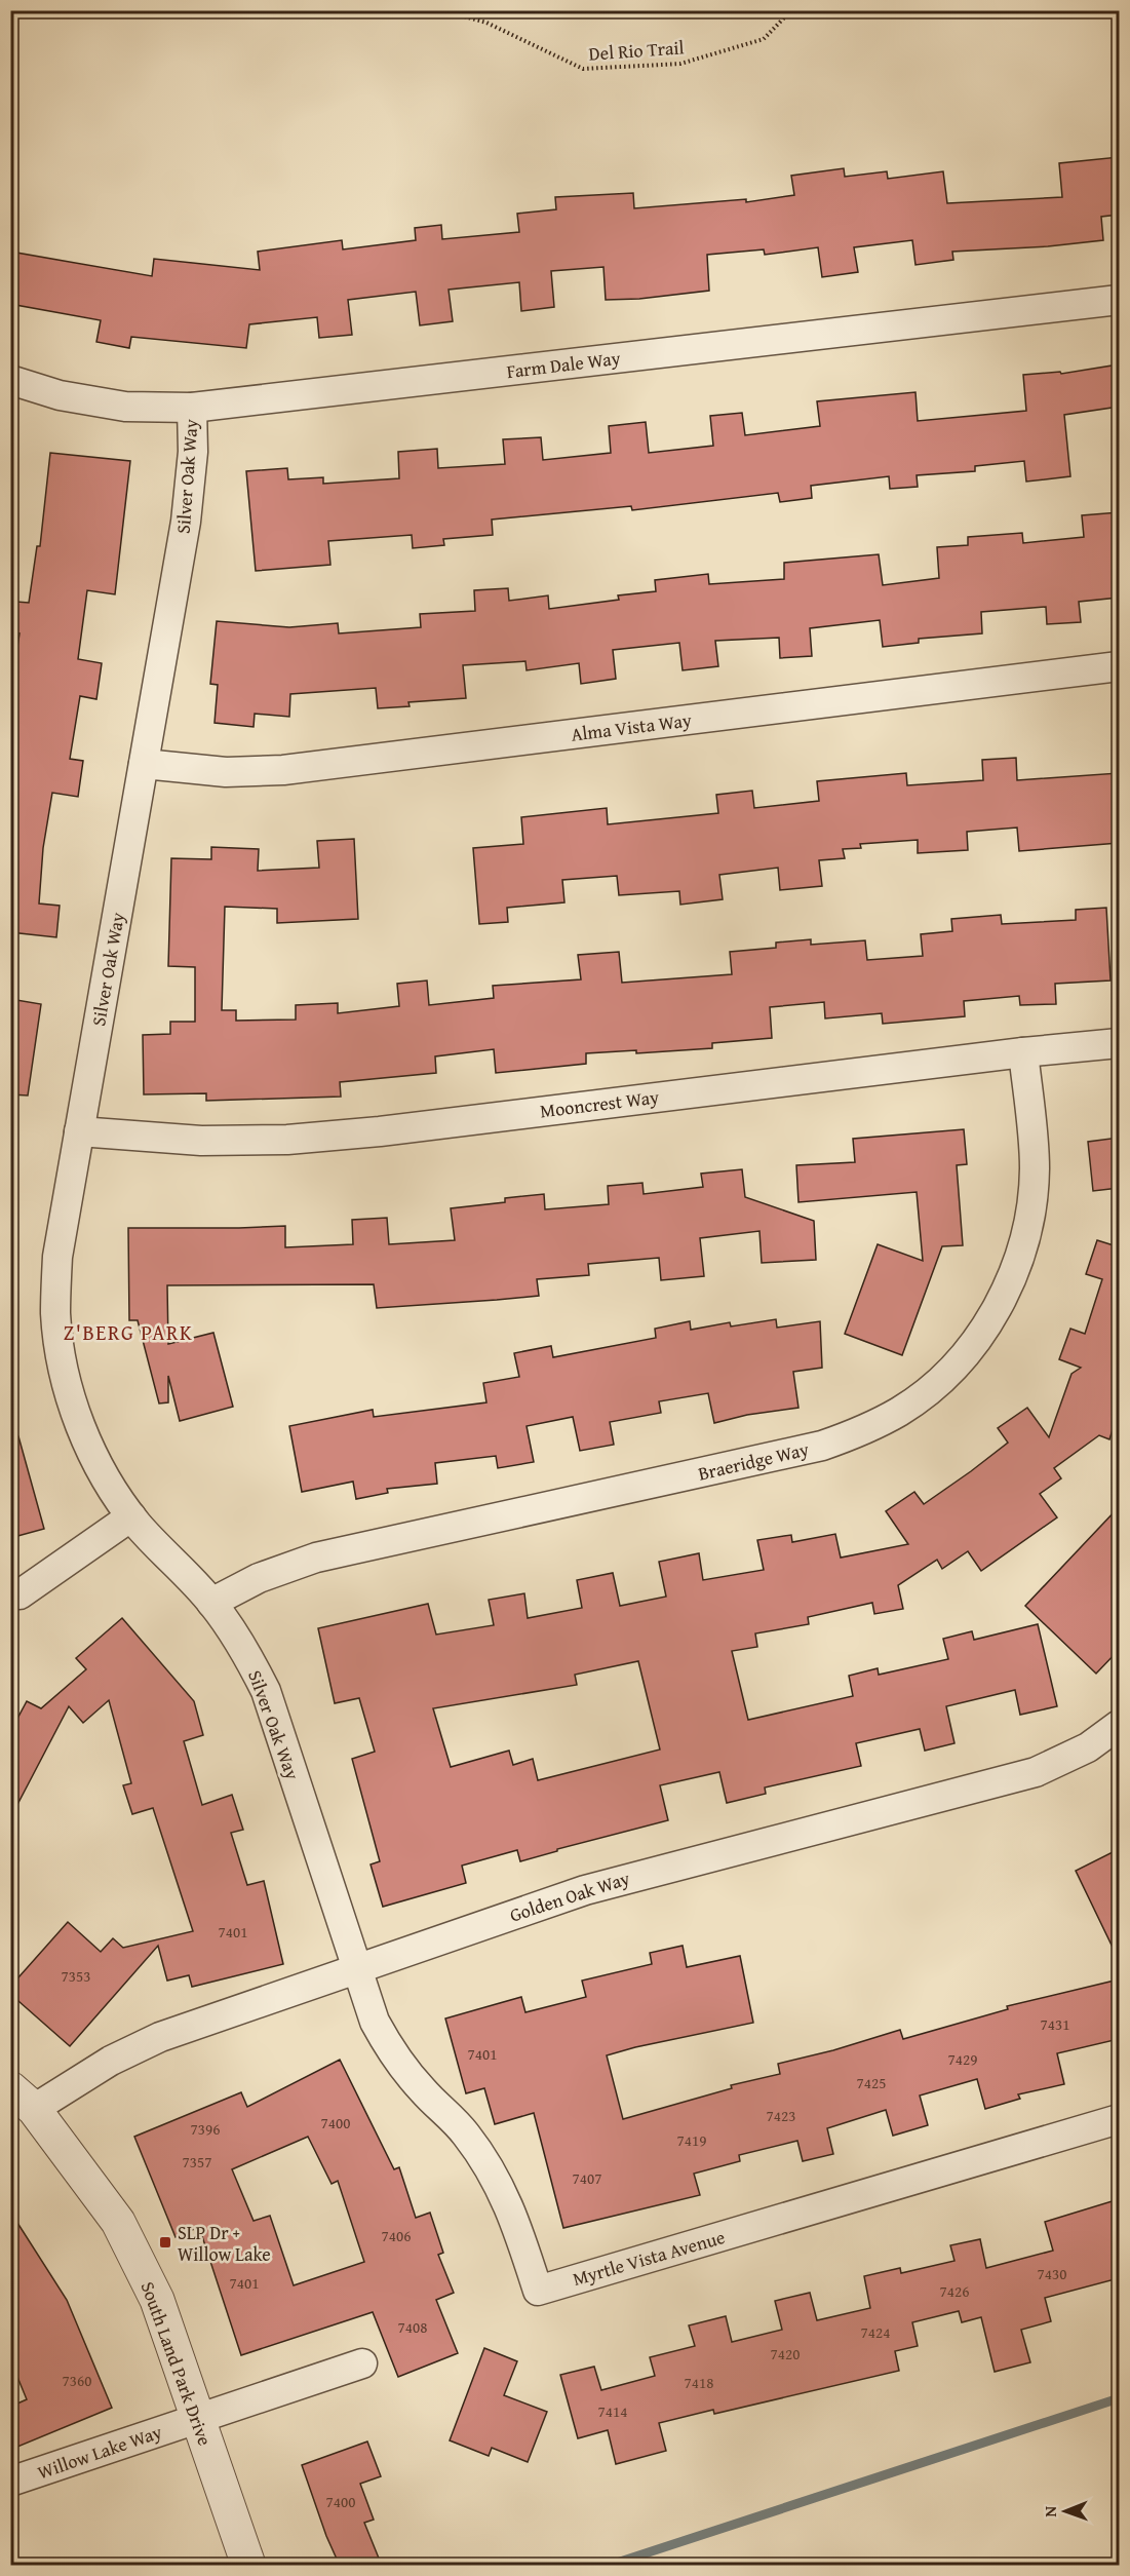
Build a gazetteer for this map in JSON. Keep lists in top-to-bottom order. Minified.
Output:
{"streets":{"street":["Farm Dale Way","Silver Oak Way","Alma Vista Way","Mooncrest Way","Braeridge Way","Golden Oak Way","Myrtle Vista Avenue","South Land Park Drive","Willow Lake Way"],"path":["Del Rio Trail"]},"crossings":[["Farm Dale Way","Silver Oak Way"],["Silver Oak Way","Alma Vista Way"],["Silver Oak Way","Mooncrest Way"],["Silver Oak Way","Braeridge Way"],["Silver Oak Way","Golden Oak Way"],["Silver Oak Way","Myrtle Vista Avenue"],["Mooncrest Way","Braeridge Way"],["Golden Oak Way","Myrtle Vista Avenue"],["Golden Oak Way","South Land Park Drive"],["South Land Park Drive","Willow Lake Way"]],"districts":["Z'BERG PARK"],"places":{"transit":["SLP Dr + Willow Lake"]},"house_numbers":["7401","7353","7431","7401","7429","7425","7423","7400","7396","7419","7357","7407","7406","7430","7401","7426","7408","7424","7420","7360","7418","7414","7400"],"north":"left"}
